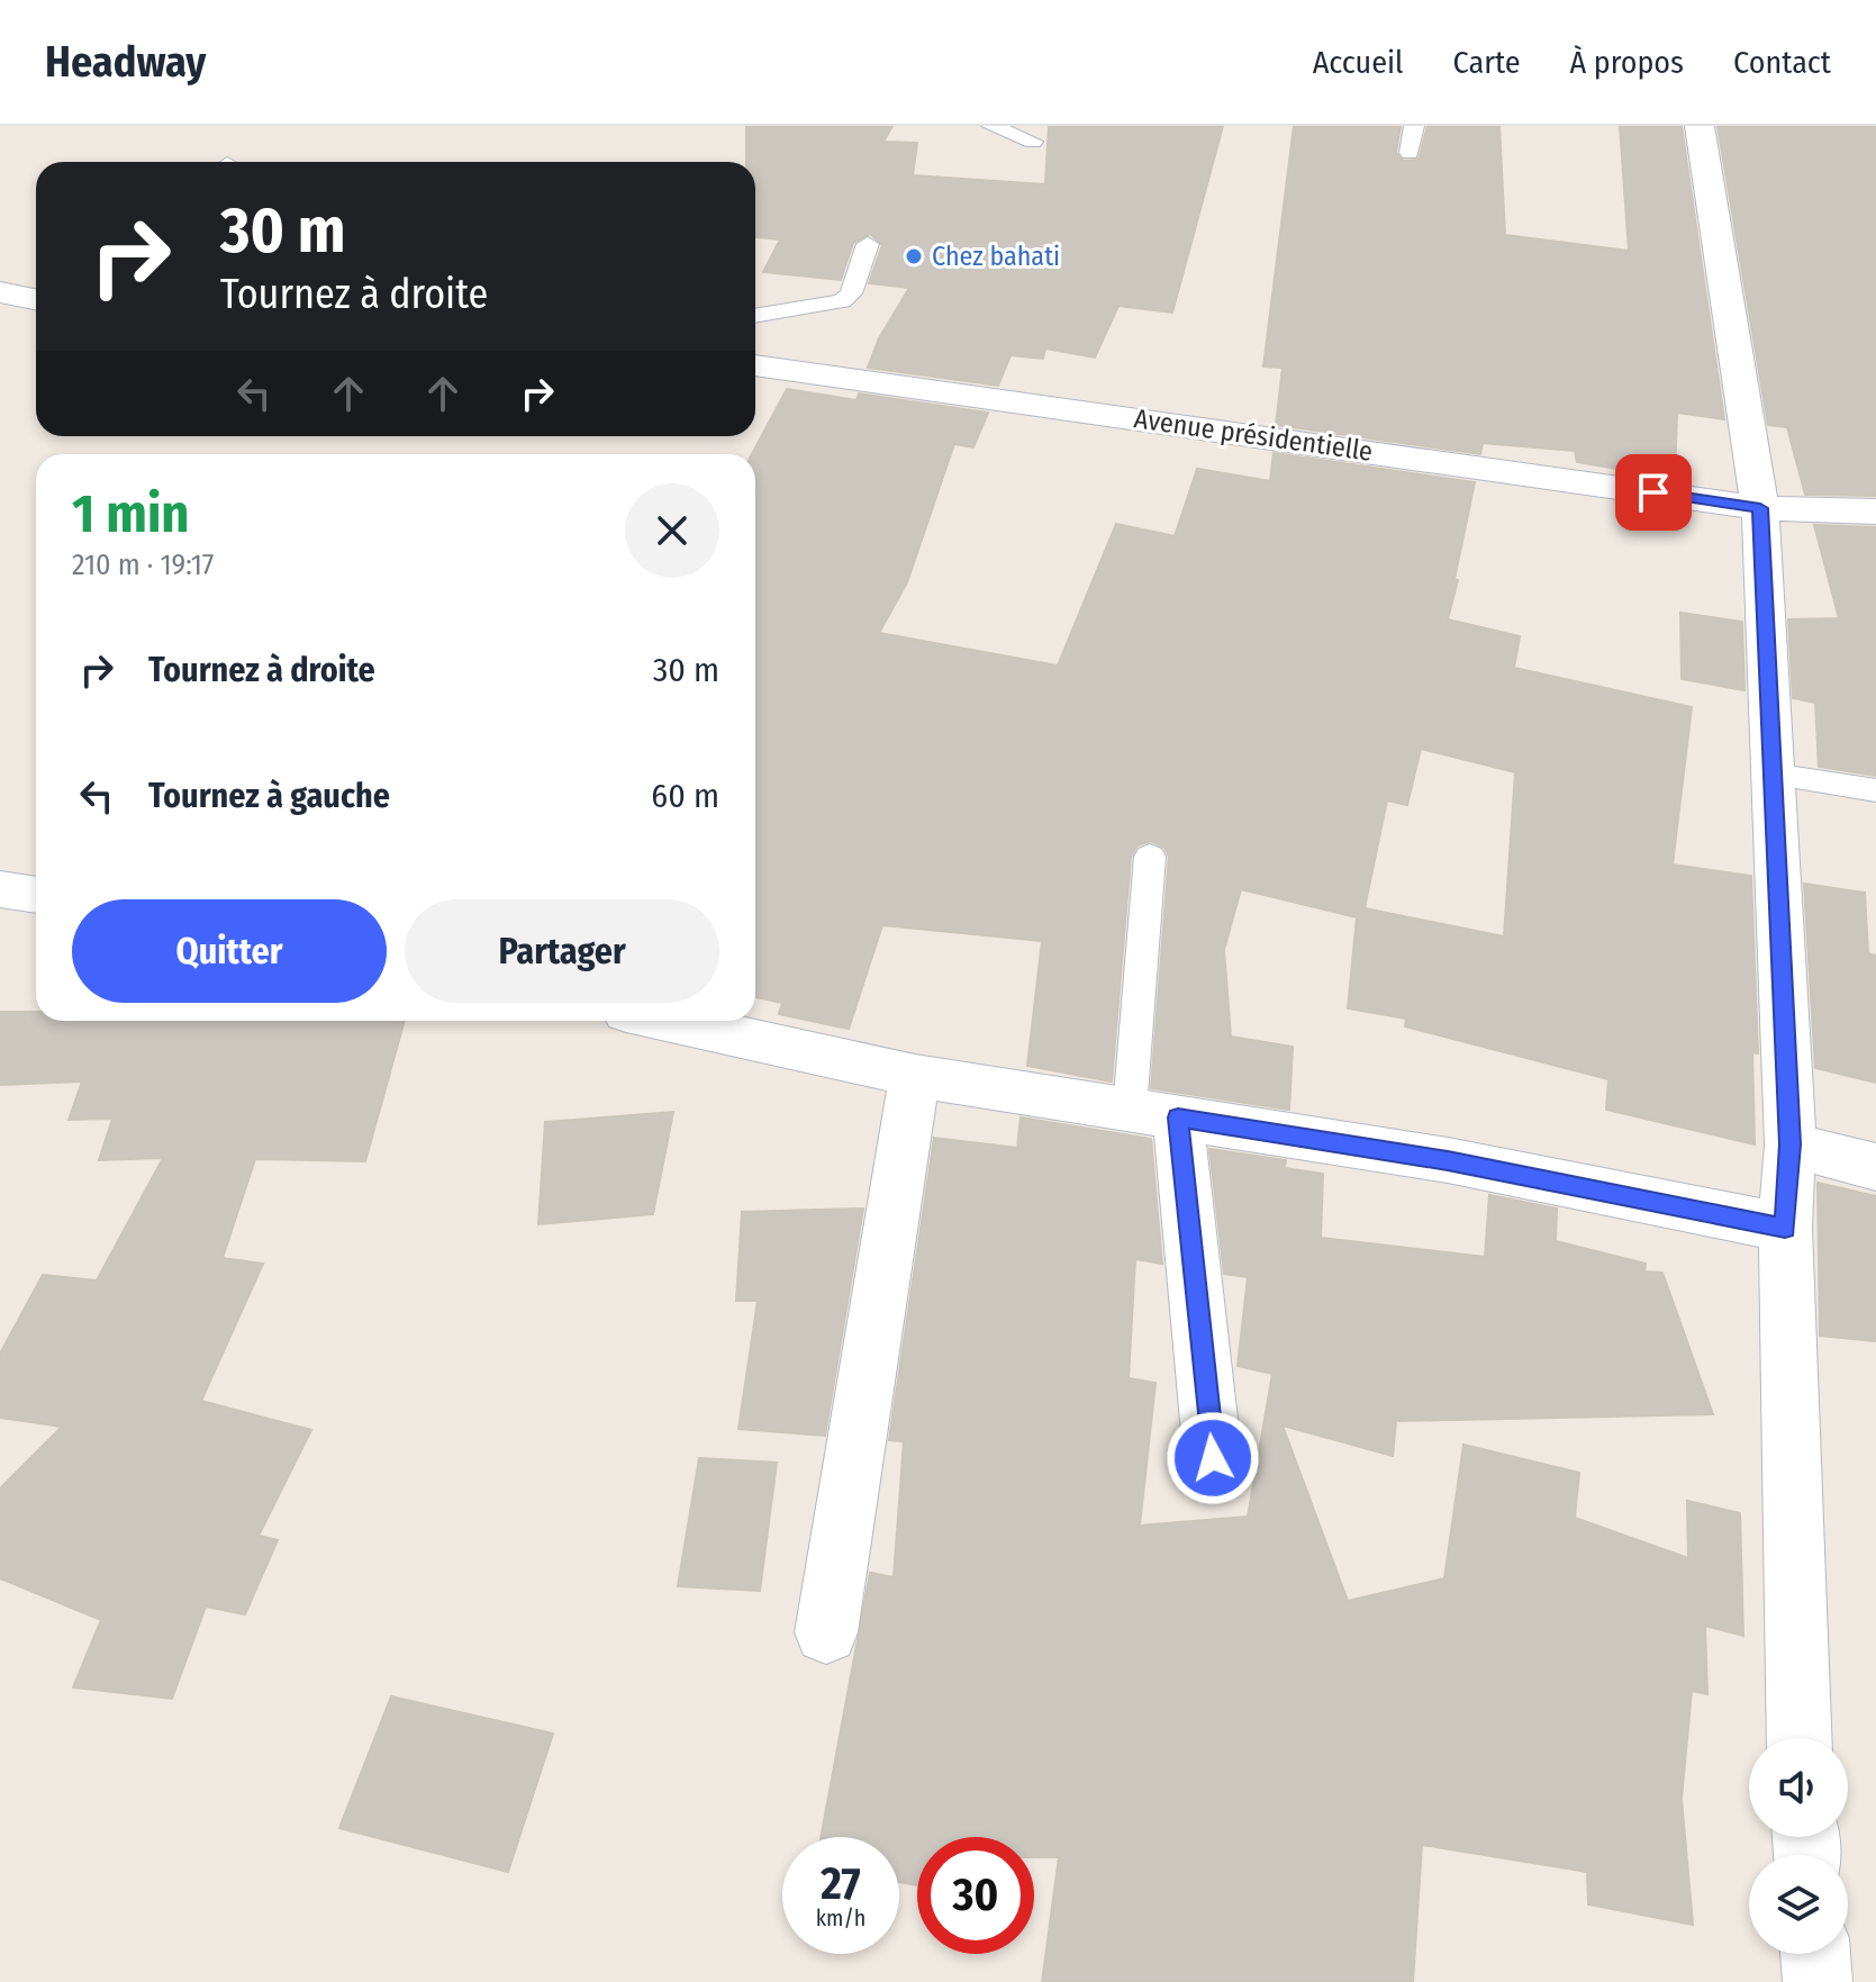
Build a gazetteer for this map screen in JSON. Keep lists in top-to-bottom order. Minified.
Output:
{"streets":{"street":["Avenue présidentielle"]},"places":["Chez bahati"],"page":{"header":"Headway","nav":["Accueil","Carte","À propos","Contact"],"turn":["30 m","Tournez à droite"],"heading":["1 min","210 m · 19:17"],"list":[{"name":"Tournez à droite","value":"30 m"},{"name":"Tournez à gauche","value":"60 m"}],"buttons":["Quitter","Partager"],"speed":"27 km/h","limit":"30"}}
